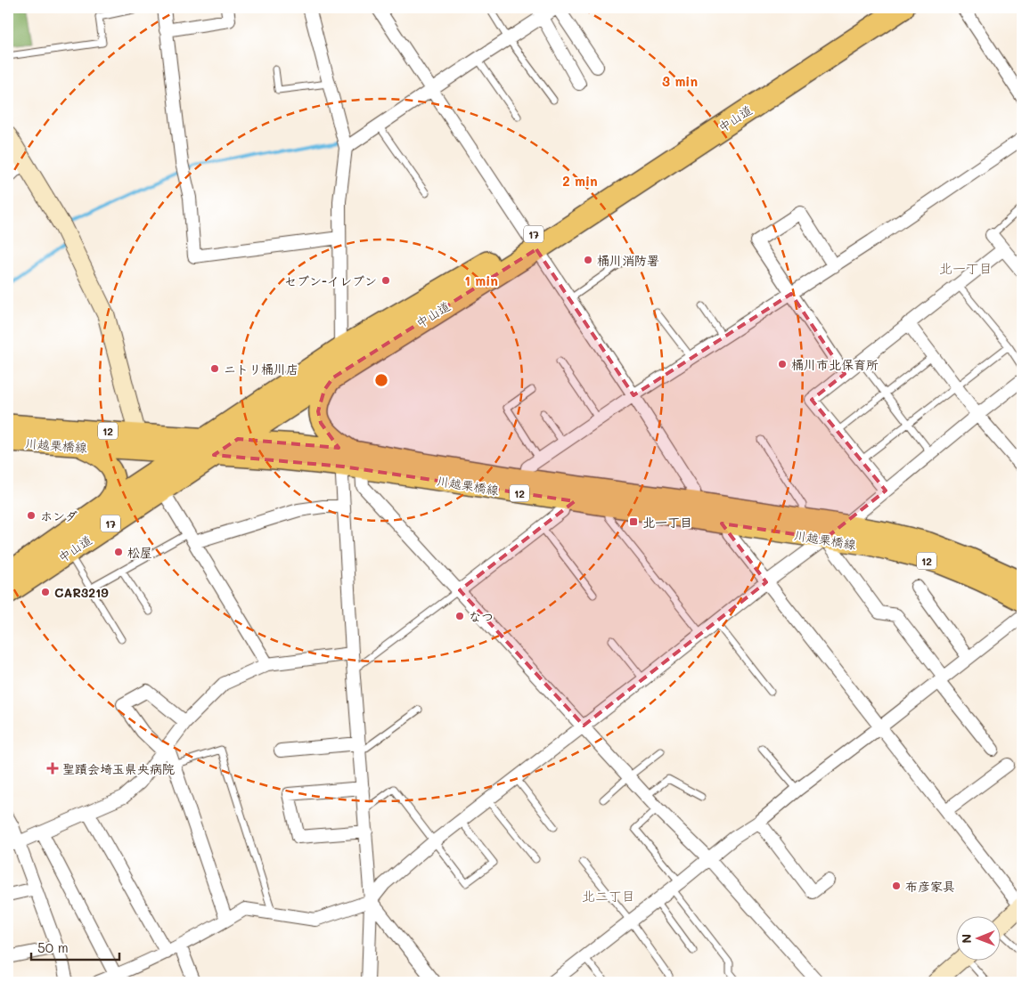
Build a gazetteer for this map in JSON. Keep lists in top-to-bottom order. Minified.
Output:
{"streets":{"highway":["中山道","17"],"main road":["12","川越栗橋線"]},"crossings":[["中山道","川越栗橋線"]],"districts":["北一丁目","北二丁目"],"places":{"other":["桶川消防署","セブン-イレブン","桶川市北保育所","ニトリ桶川店","ホンダ","松屋","CAR3219","なつ","布彦家具"],"transit":["北一丁目"],"health":["聖蹟会埼玉県央病院"]},"scale_bar":"50 m","north":"left","rings":["3 min","2 min","1 min"]}
